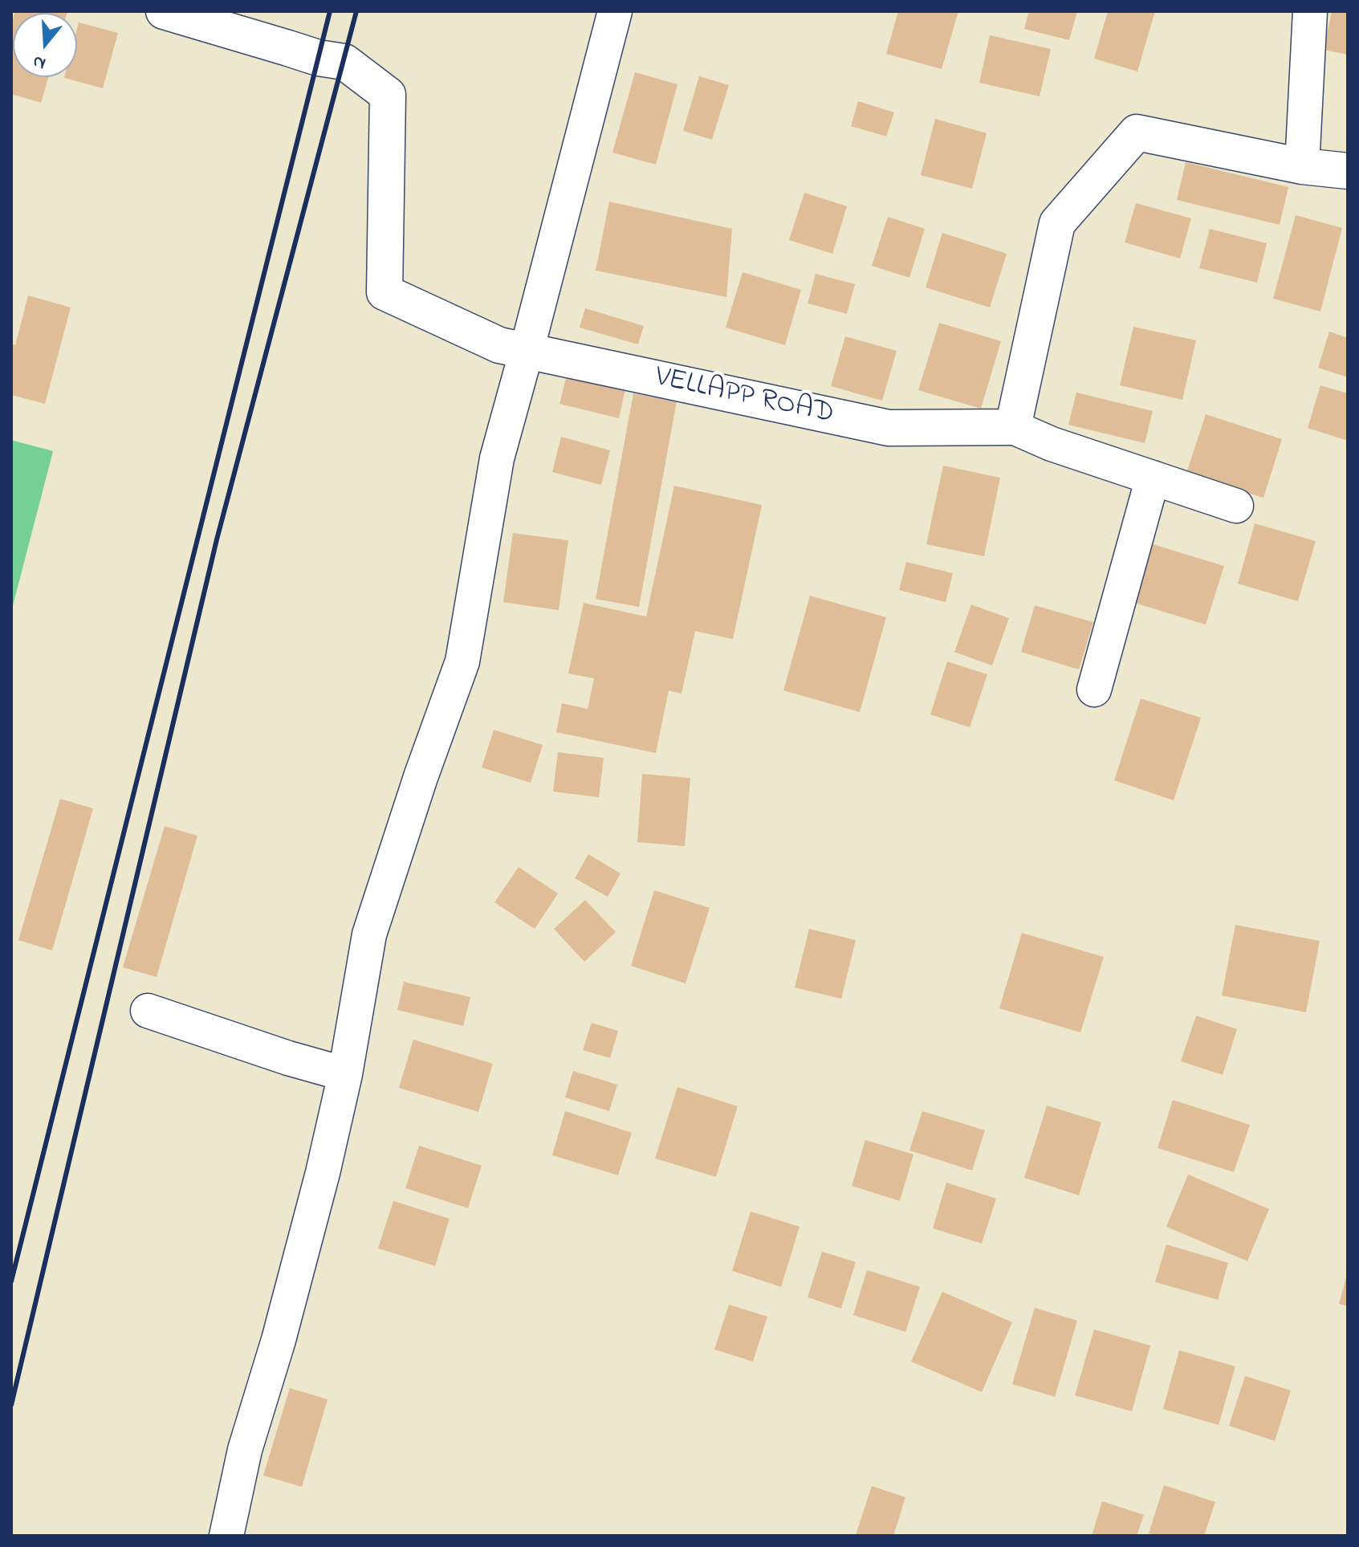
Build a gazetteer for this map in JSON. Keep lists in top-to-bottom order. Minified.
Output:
{"streets":{"main road":["VELLAPP ROAD"]},"north":"bottom"}
